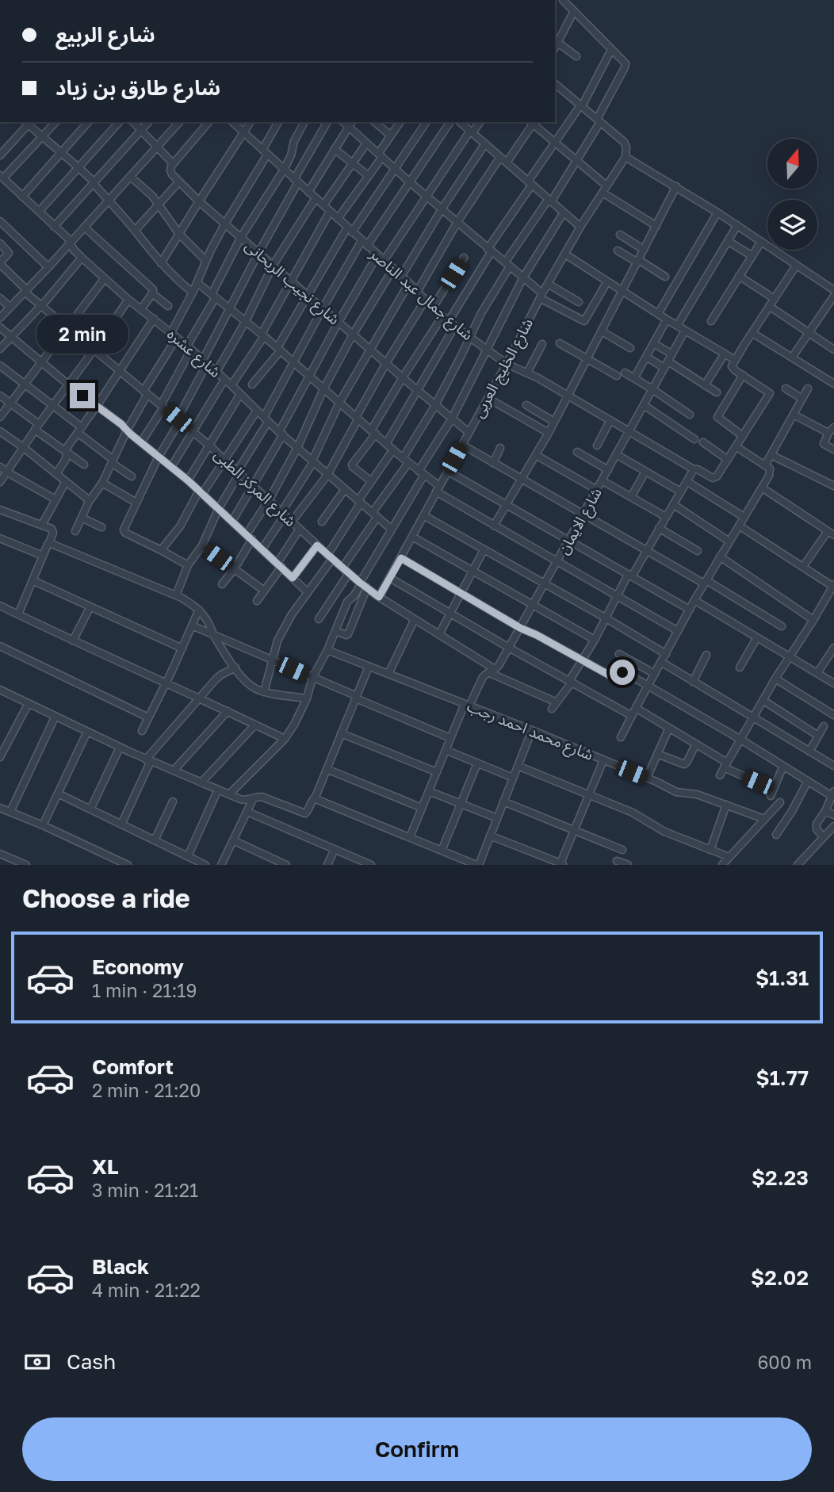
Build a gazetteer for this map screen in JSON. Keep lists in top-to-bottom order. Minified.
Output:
{"streets":{"street":["شارع نجيب الريحانى","شارع جمال عبد الناصر","شارع عشره","شارع الخليج العربى","شارع المركز الطبى","شارع الايمان","شارع محمد احمد رجب"]},"crossings":[["شارع نجيب الريحانى","شارع الخليج العربى"],["شارع جمال عبد الناصر","شارع الخليج العربى"],["شارع جمال عبد الناصر","شارع الايمان"],["شارع الخليج العربى","شارع المركز الطبى"],["شارع المركز الطبى","شارع الايمان"],["شارع الايمان","شارع محمد احمد رجب"]],"north":"top","page":{"banner":["شارع الربيع","شارع طارق بن زياد"],"bubble":"2 min","heading":"Choose a ride","list":[{"name":"Economy","note":"1 min · 21:19","value":"$1.31"},{"name":"Comfort","note":"2 min · 21:20","value":"$1.77"},{"name":"XL","note":"3 min · 21:21","value":"$2.23"},{"name":"Black","note":"4 min · 21:22","value":"$2.02"}],"pay":["Cash","600 m"],"buttons":"Confirm"}}
